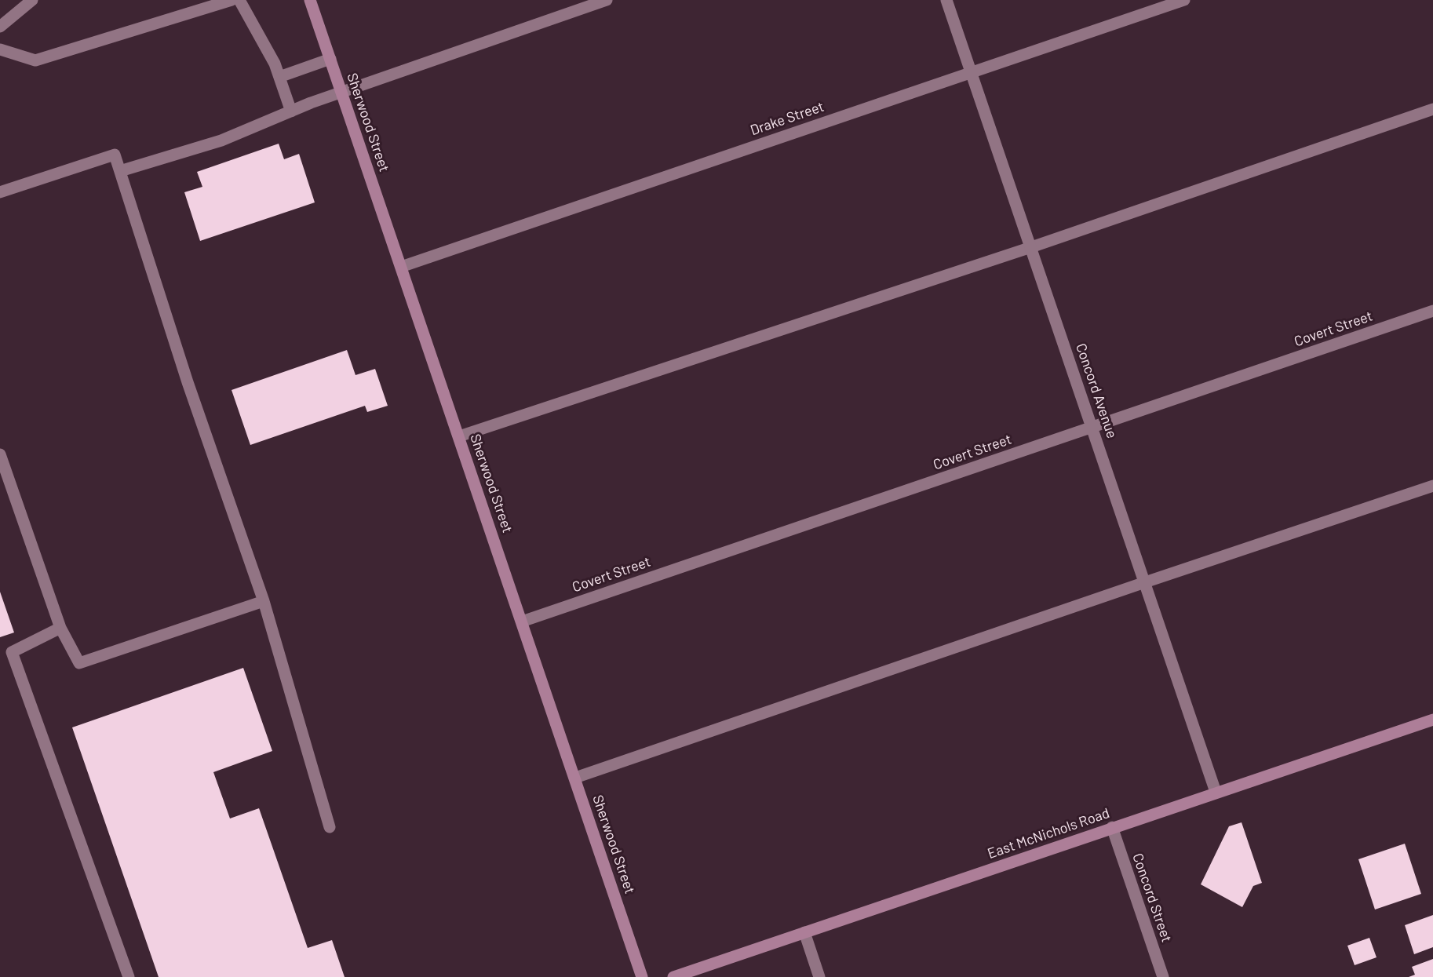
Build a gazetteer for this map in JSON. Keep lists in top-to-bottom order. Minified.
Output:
{"streets":{"street":["Drake Street","Sherwood Street","Covert Street","Concord Avenue","East McNichols Road","Concord Street"]},"crossings":[["Drake Street","Sherwood Street"],["Drake Street","Concord Avenue"],["Sherwood Street","Covert Street"],["Covert Street","Concord Avenue"],["Concord Avenue","East McNichols Road"],["East McNichols Road","Concord Street"]]}
